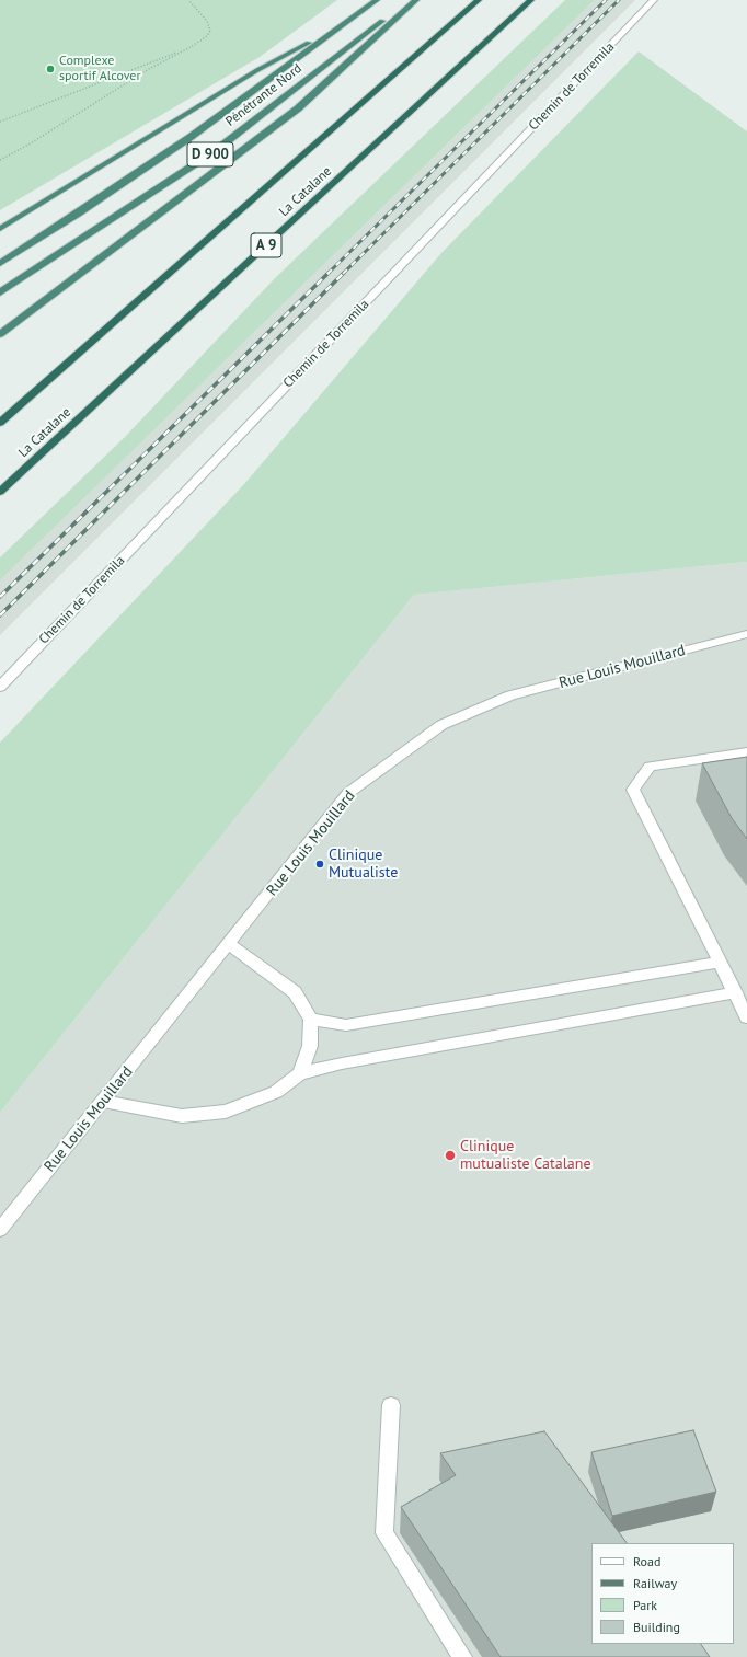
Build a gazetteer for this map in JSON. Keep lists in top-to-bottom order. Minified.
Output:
{"streets":{"highway":["Pénétrante Nord","D 900","La Catalane","A 9"],"street":["Chemin de Torremila","Rue Louis Mouillard"]},"places":["Complexe sportif Alcover","Clinique Mutualiste","Clinique mutualiste Catalane"],"legend":["Road","Railway","Park","Building"]}
